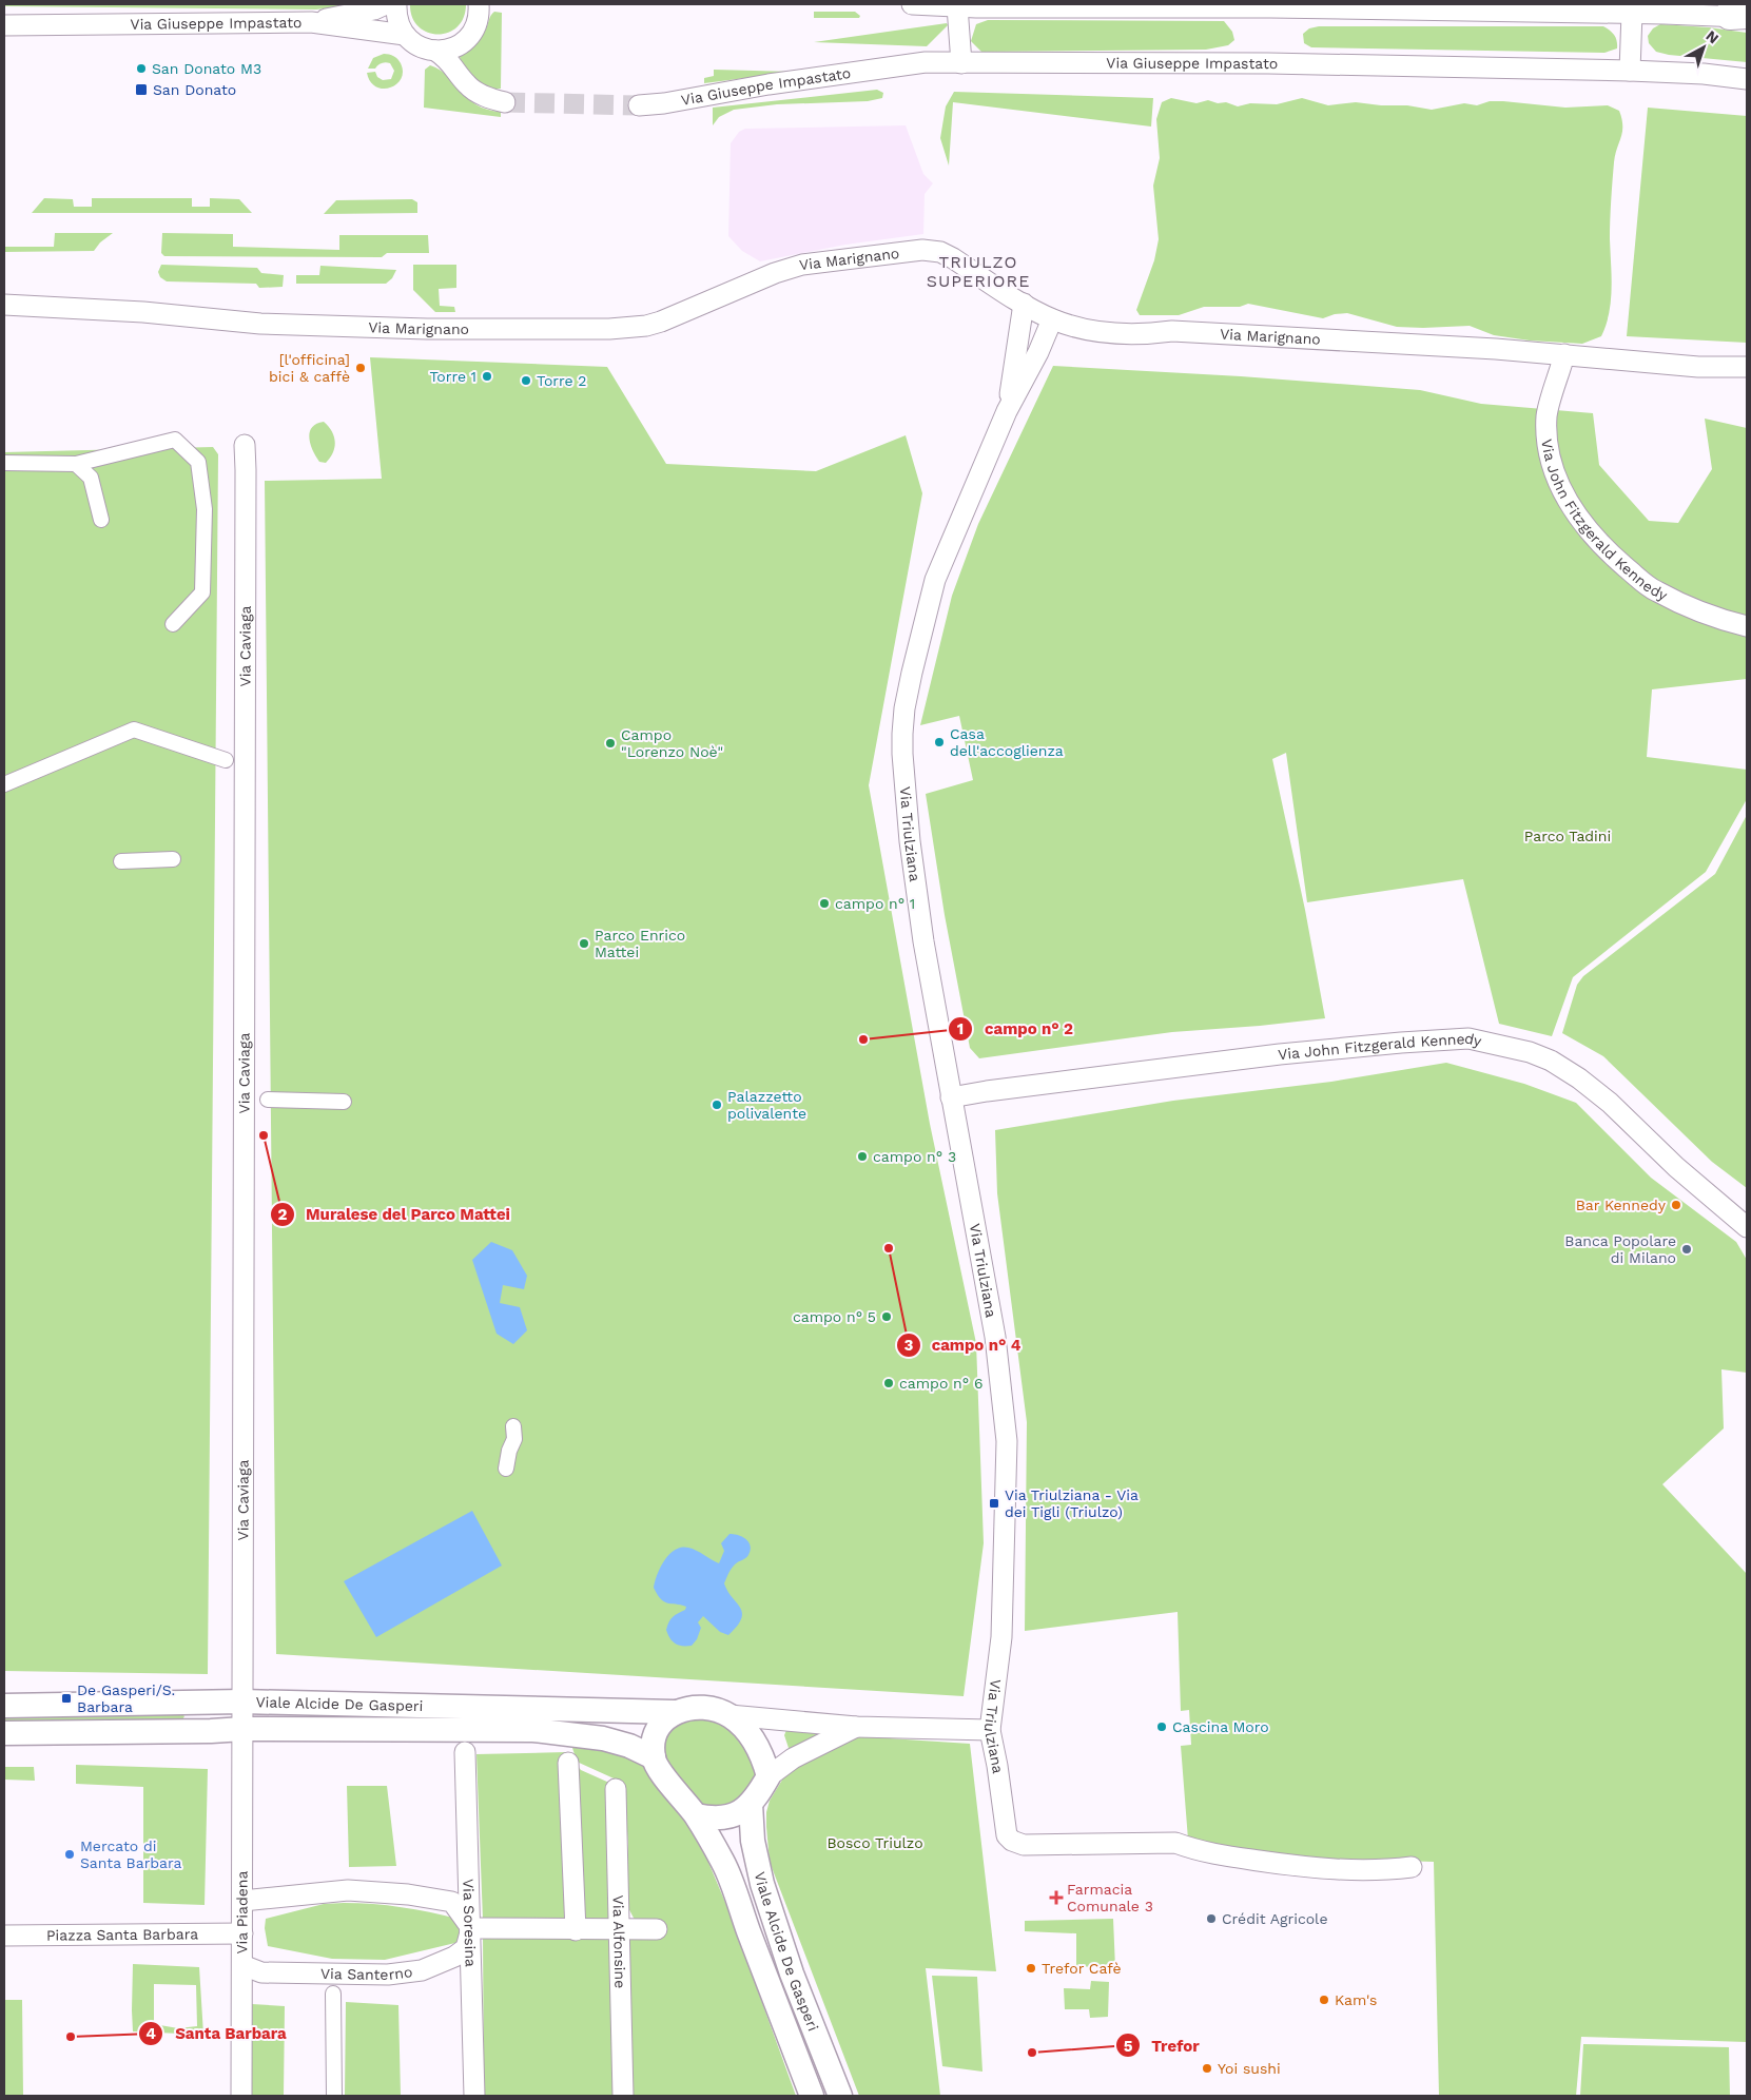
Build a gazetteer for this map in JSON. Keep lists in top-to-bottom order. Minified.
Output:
{"streets":{"street":["Via Giuseppe Impastato","Via Marignano","Via John Fitzgerald Kennedy","Via Caviaga","Via Triulziana","Viale Alcide De Gasperi","Via Piadena","Via Soresina","Piazza Santa Barbara","Via Alfonsine","Via Santerno"]},"crossings":[["Via Marignano","Via John Fitzgerald Kennedy"],["Via Marignano","Via Triulziana"],["Via John Fitzgerald Kennedy","Via Triulziana"],["Via Caviaga","Viale Alcide De Gasperi"],["Viale Alcide De Gasperi","Via Piadena"],["Via Piadena","Piazza Santa Barbara"],["Via Piadena","Via Santerno"],["Via Soresina","Via Santerno"]],"districts":["TRIULZO SUPERIORE"],"parks":["Parco Tadini","Bosco Triulzo"],"places":{"other":["San Donato M3","[l'officina] bici & caffè","Torre 1","Torre 2","Casa dell'accoglienza","Campo \"Lorenzo Noè\"","campo n° 1","Parco Enrico Mattei","campo n° 2","Palazzetto polivalente","Muralese del Parco Mattei","campo n° 3","Bar Kennedy","campo n° 4","Banca Popolare di Milano","campo n° 5","campo n° 6","Cascina Moro","Mercato di Santa Barbara","Crédit Agricole","Trefor Cafè","Kam's","Santa Barbara","Trefor","Yoi sushi"],"transit":["San Donato","Via Triulziana - Via dei Tigli (Triulzo)","De Gasperi/S. Barbara"],"health":["Farmacia Comunale 3"]},"north":"top right"}
